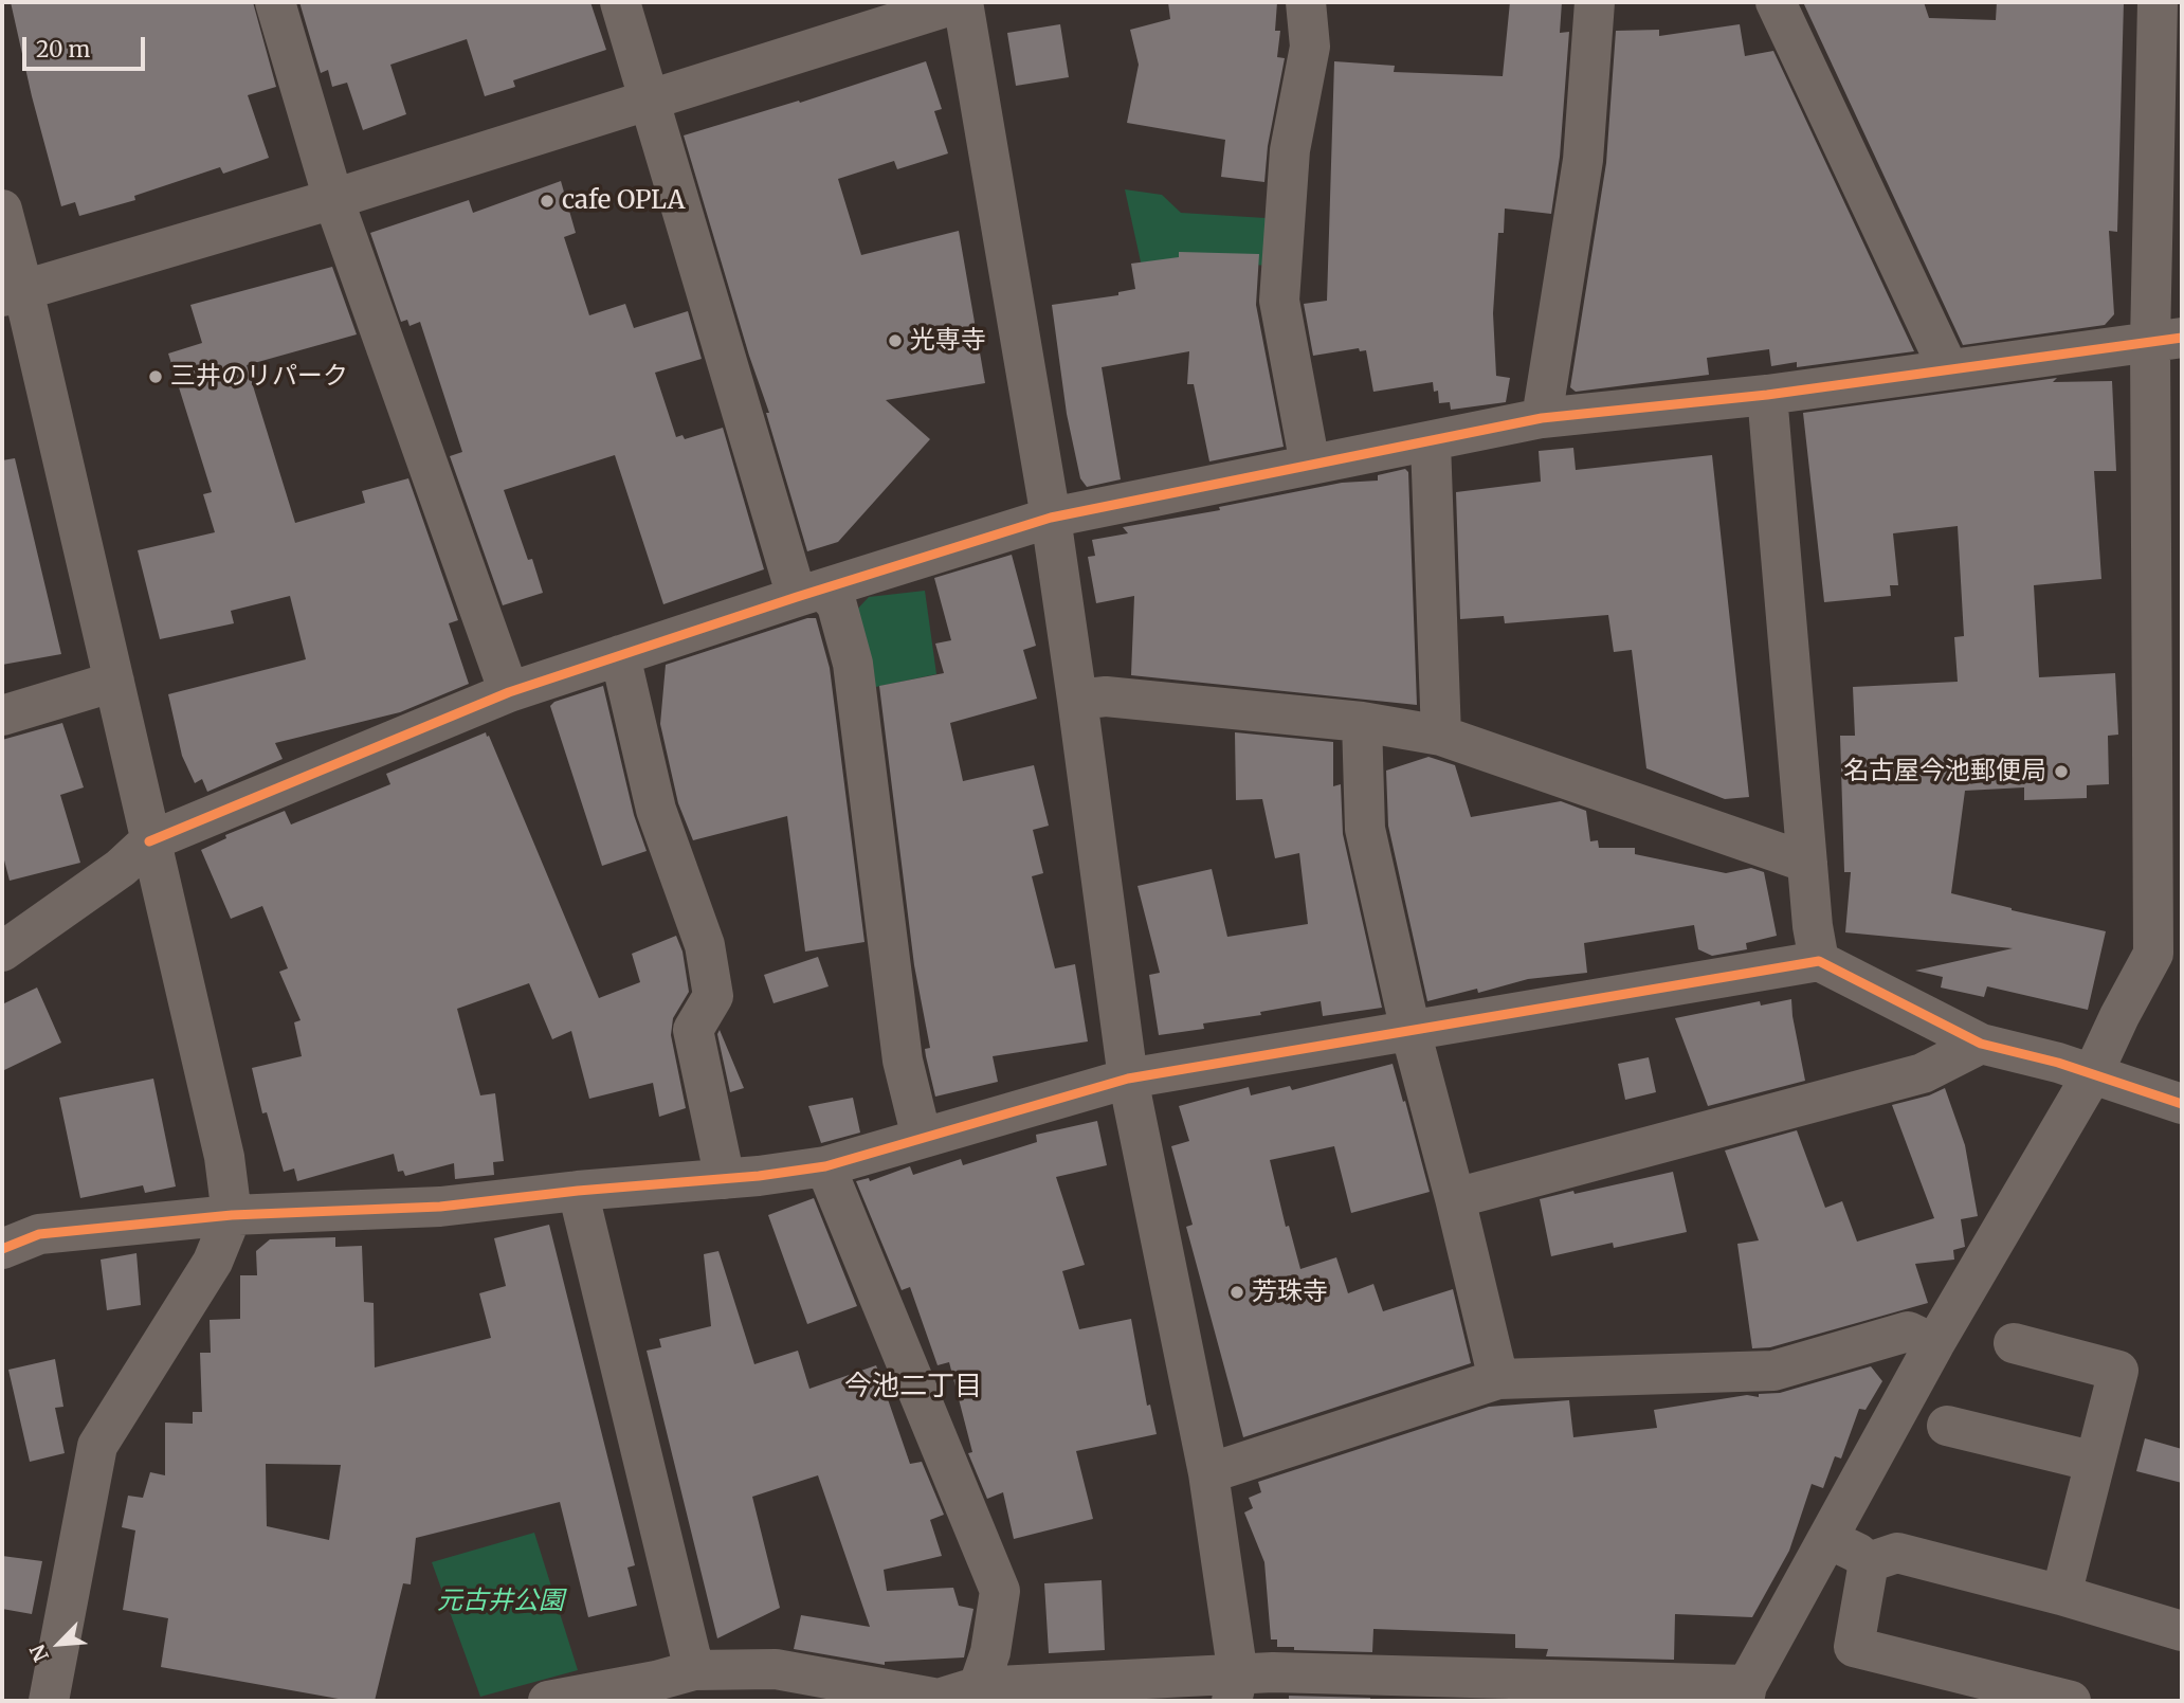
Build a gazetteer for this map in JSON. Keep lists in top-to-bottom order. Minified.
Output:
{"districts":["今池二丁目"],"parks":["元古井公園"],"places":["cafe OPLA","光専寺","三井のリパーク","名古屋今池郵便局","芳珠寺"],"scale_bar":"20 m","north":"bottom left"}
